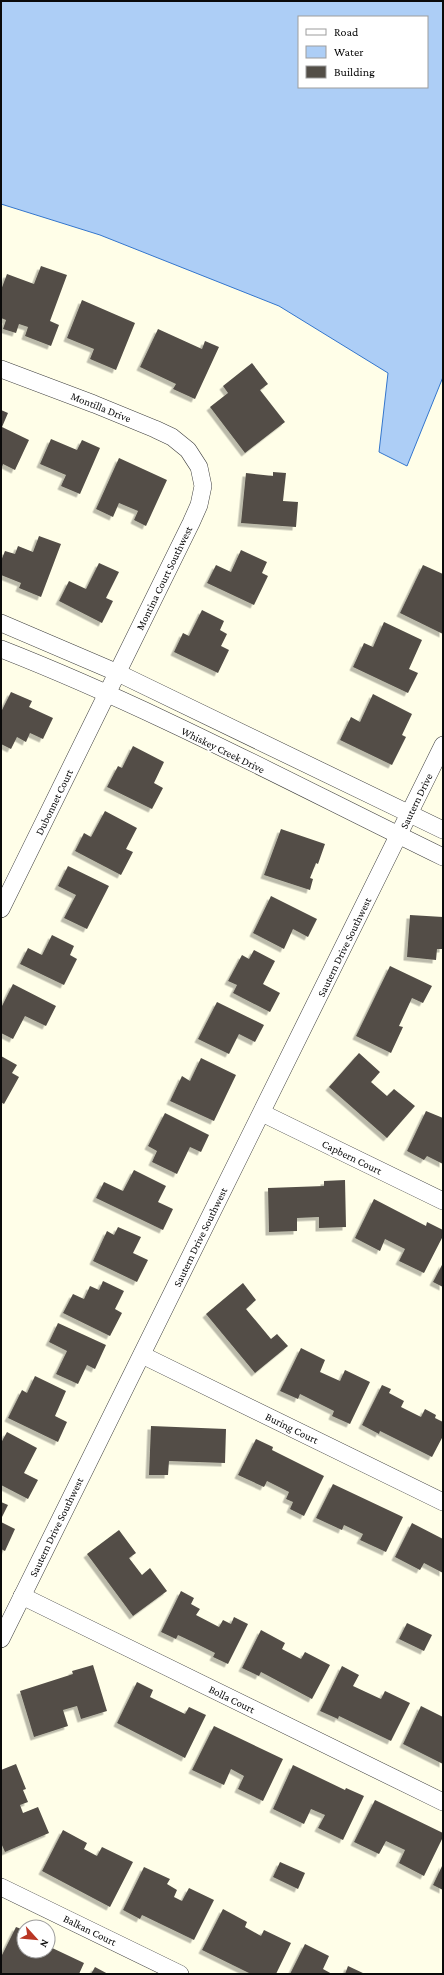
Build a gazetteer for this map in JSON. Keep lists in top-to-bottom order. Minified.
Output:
{"streets":{"street":["Montilla Drive","Montina Court Southwest","Whiskey Creek Drive","Sautern Drive","Dubonnet Court","Sautern Drive Southwest","Capbern Court","Buring Court","Bolla Court","Balkan Court"]},"crossings":[["Montilla Drive","Montina Court Southwest"],["Montina Court Southwest","Whiskey Creek Drive"],["Montina Court Southwest","Dubonnet Court"],["Whiskey Creek Drive","Sautern Drive"],["Whiskey Creek Drive","Dubonnet Court"],["Whiskey Creek Drive","Sautern Drive Southwest"],["Sautern Drive","Sautern Drive Southwest"],["Sautern Drive Southwest","Capbern Court"],["Sautern Drive Southwest","Buring Court"],["Sautern Drive Southwest","Bolla Court"]],"legend":["Road","Water","Building"],"north":"bottom right"}
